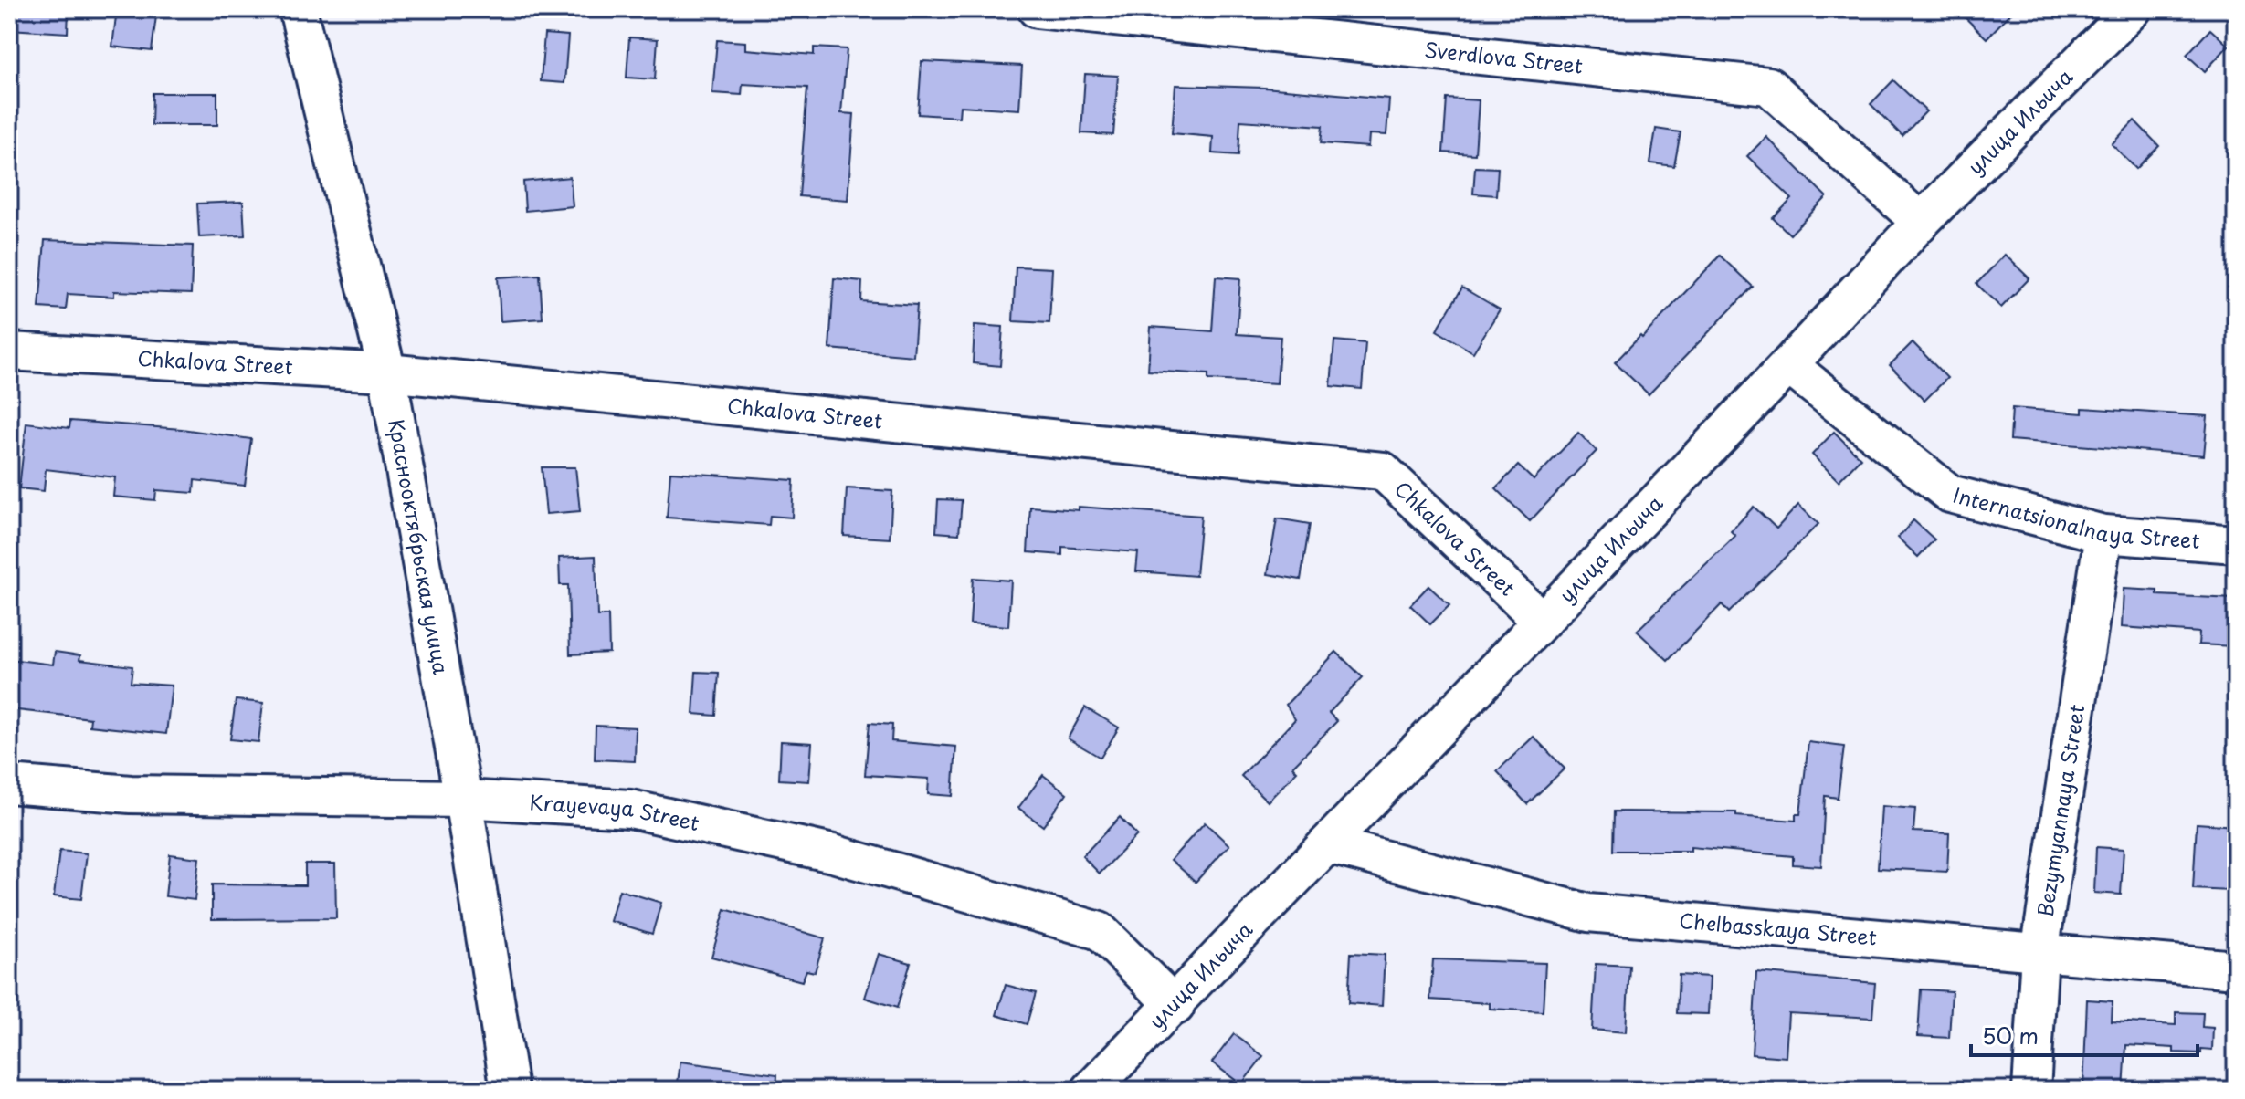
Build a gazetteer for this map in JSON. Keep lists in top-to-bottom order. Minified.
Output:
{"streets":{"street":["Sverdlova Street","улица Ильича","Chkalova Street","Internatsionalnaya Street","Краснооктябрьская улица","Bezymyannaya Street","Krayevaya Street","Chelbasskaya Street"]},"crossings":[["Sverdlova Street","улица Ильича"],["улица Ильича","Chkalova Street"],["улица Ильича","Internatsionalnaya Street"],["улица Ильича","Krayevaya Street"],["улица Ильича","Chelbasskaya Street"],["Chkalova Street","Краснооктябрьская улица"],["Internatsionalnaya Street","Bezymyannaya Street"],["Краснооктябрьская улица","Krayevaya Street"],["Bezymyannaya Street","Chelbasskaya Street"]],"scale_bar":"50 m"}
